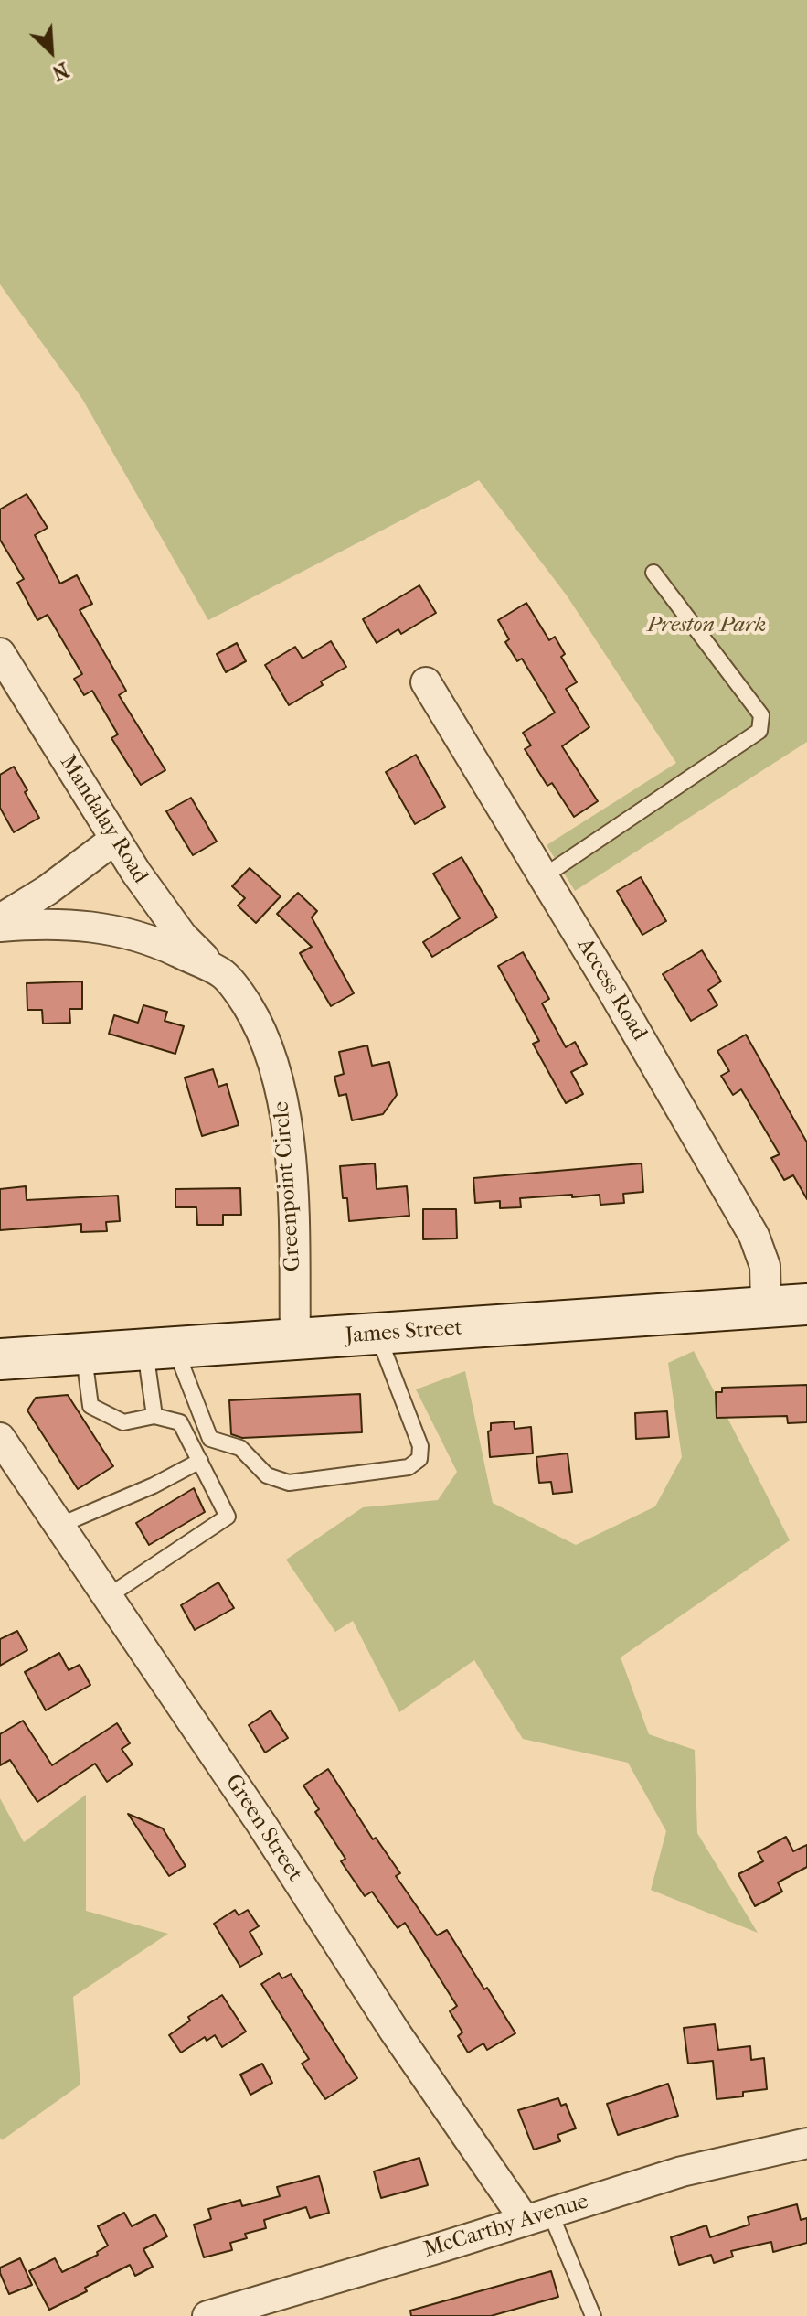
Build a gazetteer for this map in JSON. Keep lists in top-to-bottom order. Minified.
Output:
{"streets":{"main road":["James Street"],"street":["Mandalay Road","Access Road","Greenpoint Circle","Green Street","McCarthy Avenue"]},"crossings":[["Mandalay Road","Greenpoint Circle"],["Access Road","James Street"],["Greenpoint Circle","James Street"],["Green Street","McCarthy Avenue"]],"parks":["Preston Park"],"north":"bottom right"}
